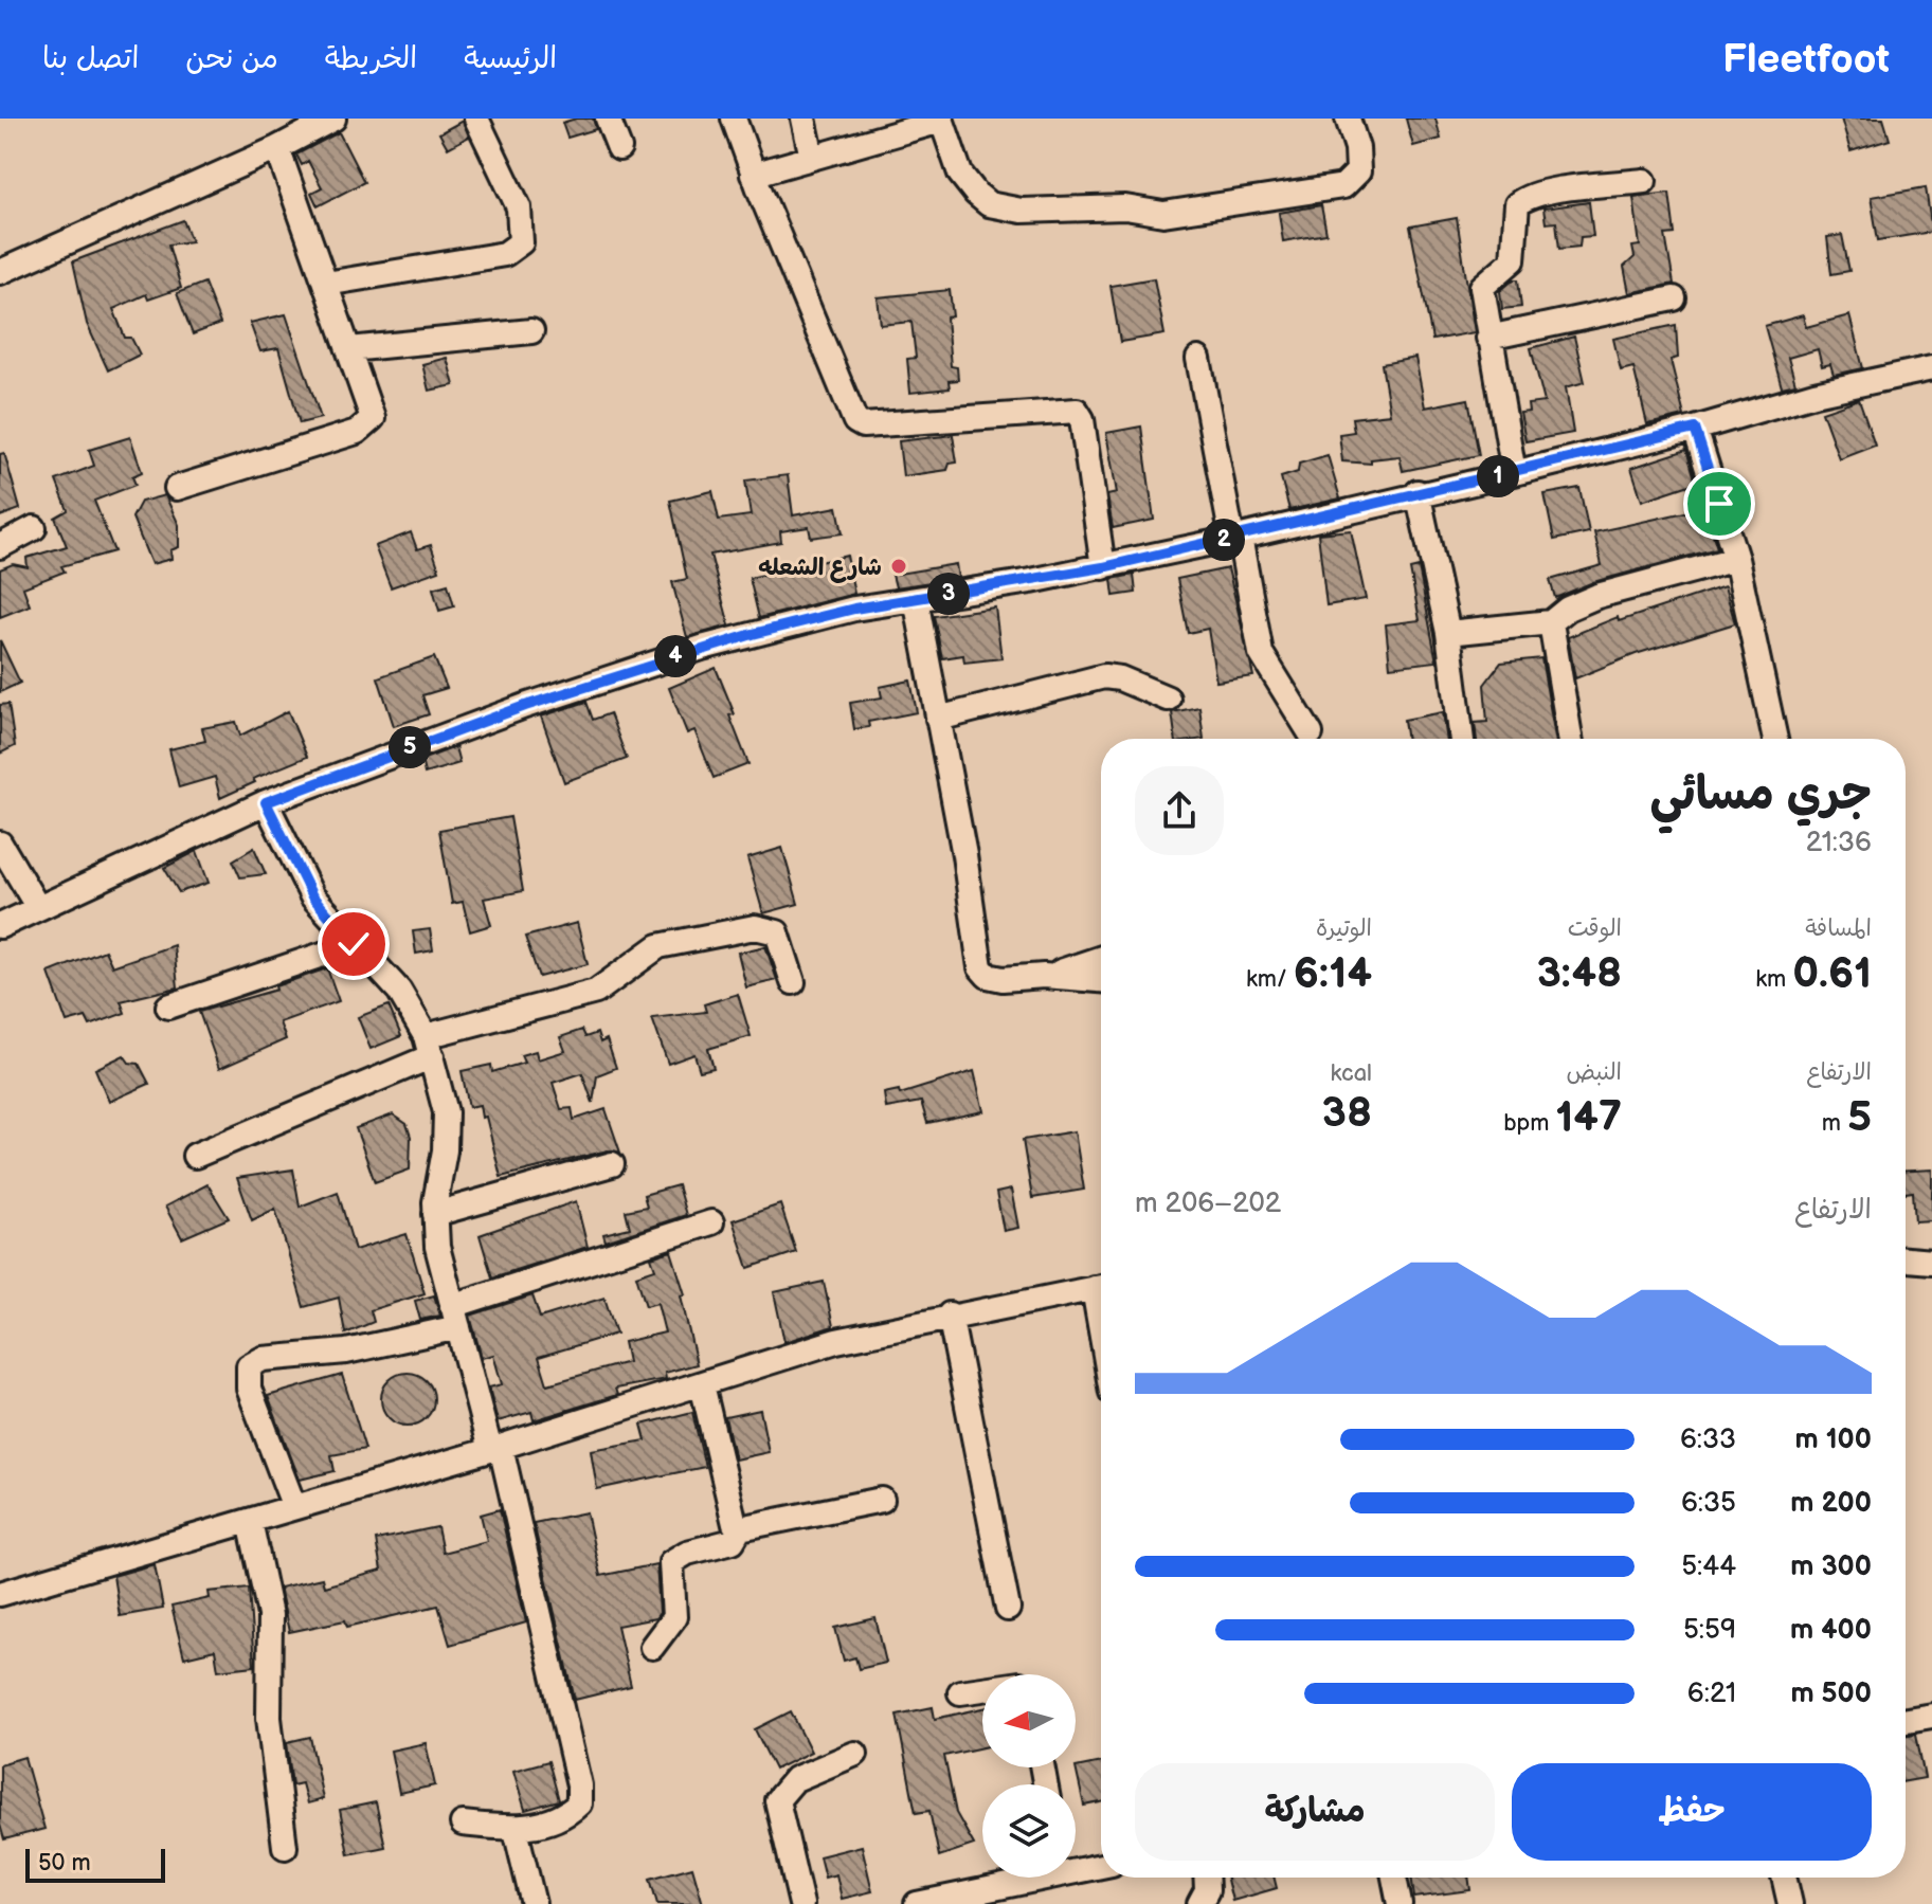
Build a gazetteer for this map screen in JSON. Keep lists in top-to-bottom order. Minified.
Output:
{"places":["شارع الشعله"],"scale_bar":"50 m","north":"left","page":{"header":"Fleetfoot","nav":["الرئيسية","الخريطة","من نحن","اتصل بنا"],"pins":["1","2","3","4","5"],"heading":["جري مسائي","21:36"],"stats":[["المسافة","0.61 km"],["الوقت","3:48"],["الوتيرة","6:14 /km"],["الارتفاع","5 m"],["النبض","147 bpm"],["kcal","38"]],"chart":["الارتفاع","202–206 m"],"list":[{"name":"100 m","note":"6:33"},{"name":"200 m","note":"6:35"},{"name":"300 m","note":"5:44"},{"name":"400 m","note":"5:59"},{"name":"500 m","note":"6:21"}],"buttons":["حفظ","مشاركة"],"scale":"50 m"}}
